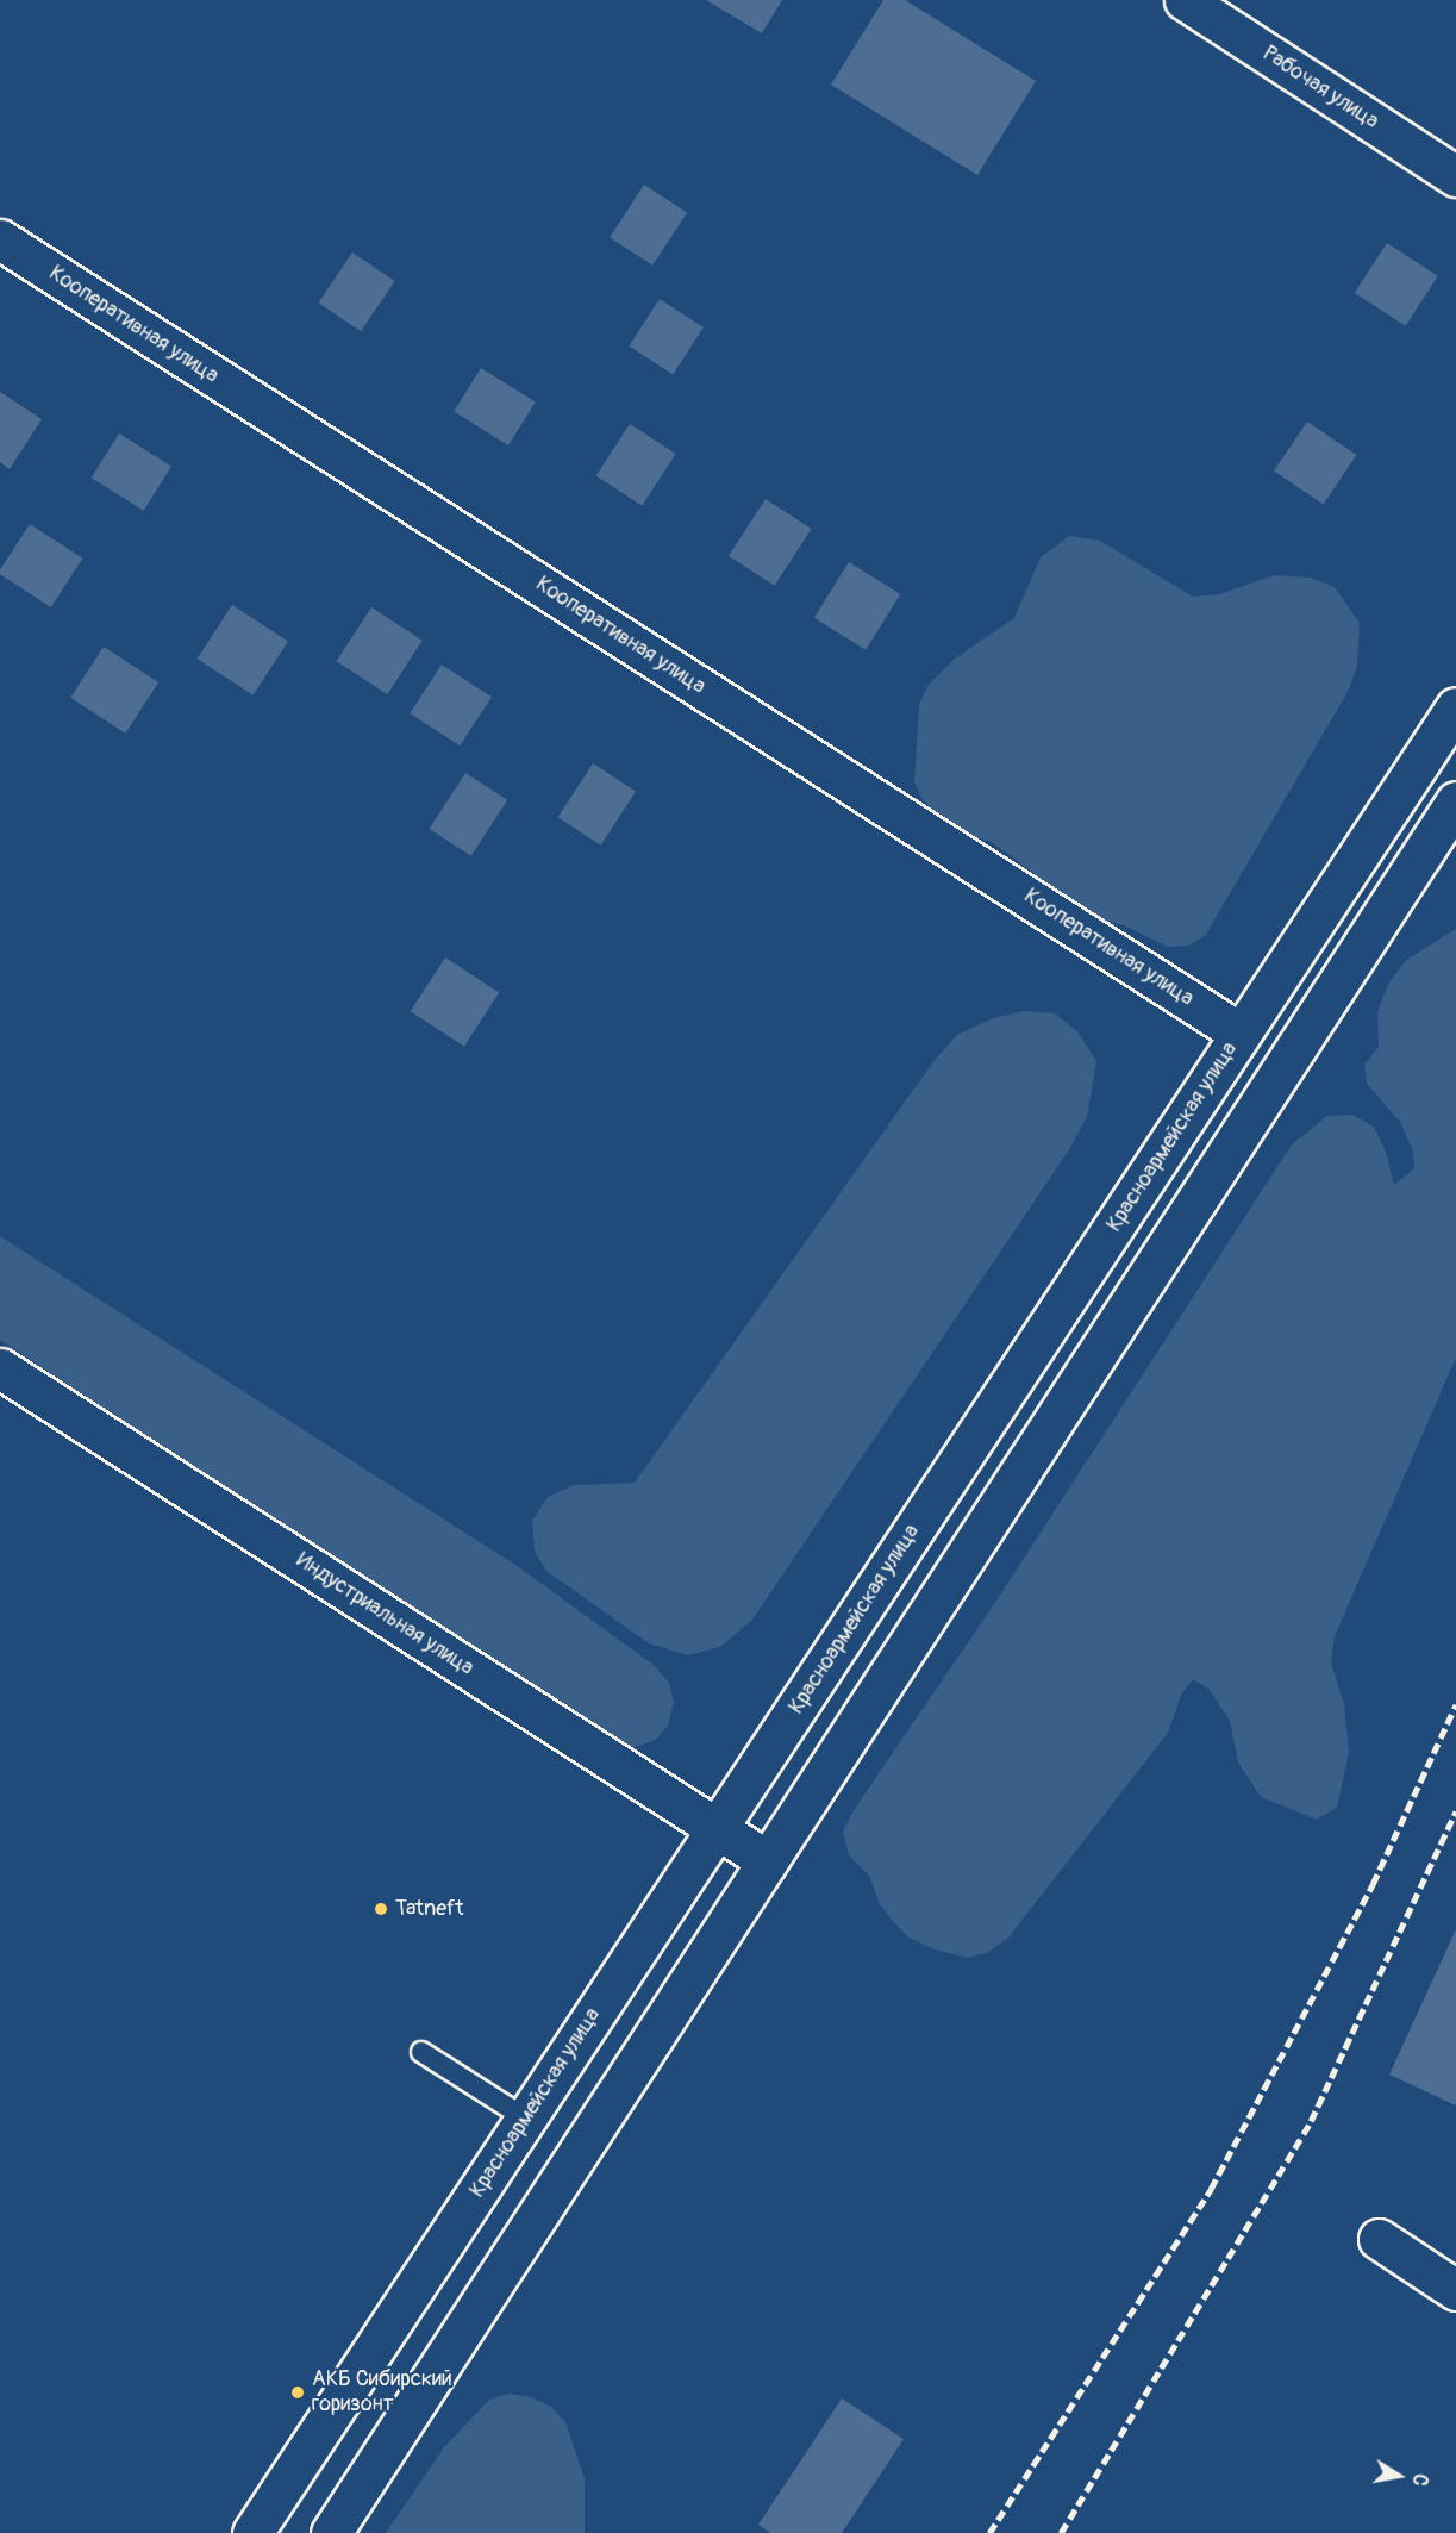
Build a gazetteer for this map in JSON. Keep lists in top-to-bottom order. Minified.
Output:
{"streets":{"main road":["Рабочая улица","Кооперативная улица","Красноармейская улица","Индустриальная улица"]},"crossings":[["Кооперативная улица","Красноармейская улица"],["Красноармейская улица","Индустриальная улица"]],"places":["Tatneft","АКБ Сибирский горизонт"],"north":"right"}
